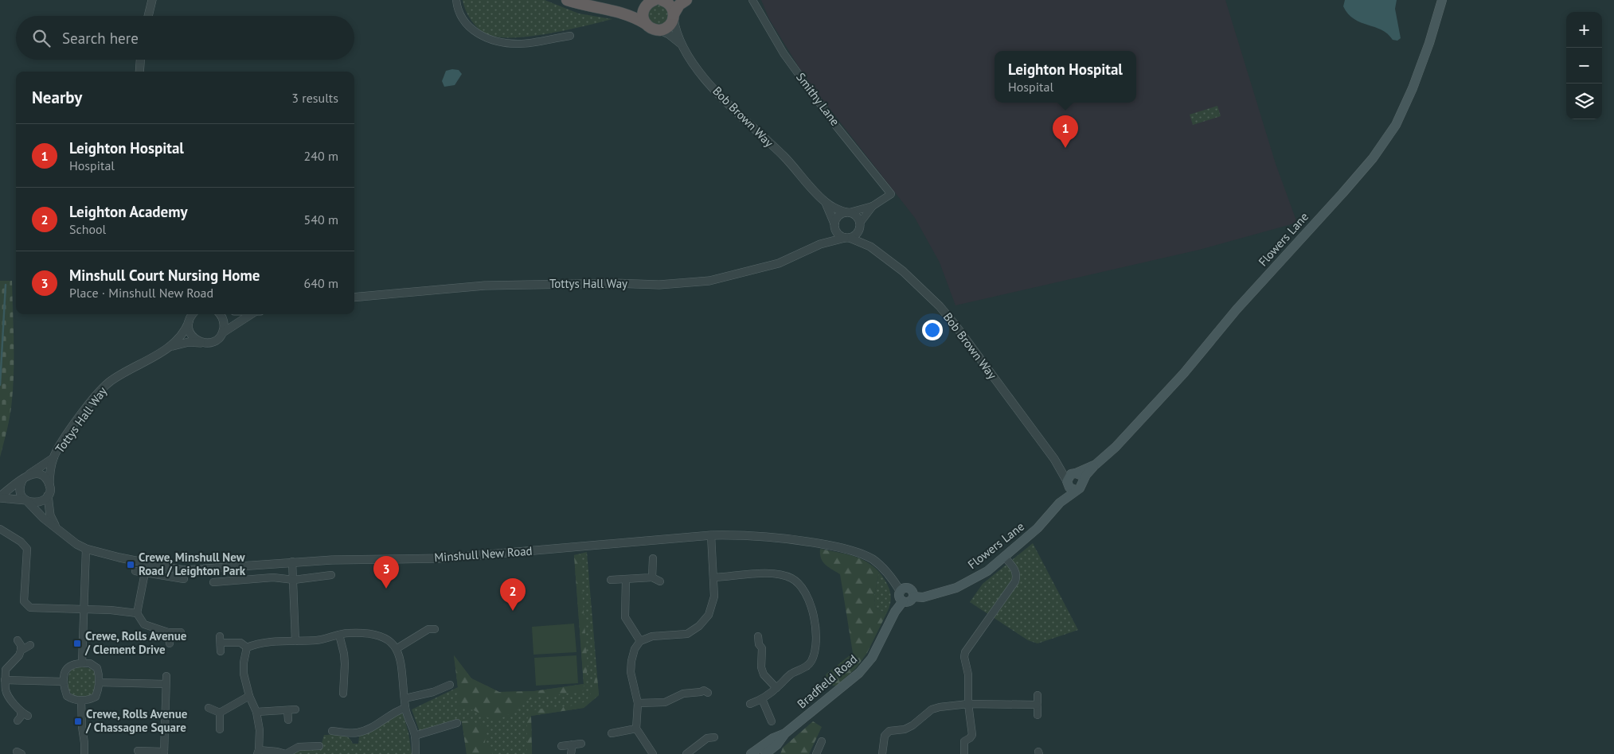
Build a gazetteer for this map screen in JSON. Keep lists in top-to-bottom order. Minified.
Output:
{"streets":{"main road":["Flowers Lane","Bradfield Road"],"street":["Smithy Lane","Bob Brown Way","Tottys Hall Way","Minshull New Road"]},"crossings":[["Bob Brown Way","Flowers Lane"],["Bob Brown Way","Tottys Hall Way"],["Flowers Lane","Minshull New Road"],["Flowers Lane","Bradfield Road"],["Tottys Hall Way","Minshull New Road"],["Minshull New Road","Bradfield Road"]],"places":{"transit":["Crewe, Minshull New Road / Leighton Park","Crewe, Rolls Avenue / Clement Drive","Crewe, Rolls Avenue / Chassagne Square"]},"page":{"map_buttons":["+","−"],"search":"Search here","popup":["Leighton Hospital","Hospital"],"heading":["Nearby","3 results"],"pins":["1","3","2"],"list":[{"mark":"1","name":"Leighton Hospital","note":"Hospital","value":"240 m"},{"mark":"2","name":"Leighton Academy","note":"School","value":"540 m"},{"mark":"3","name":"Minshull Court Nursing Home","note":"Place · Minshull New Road","value":"640 m"}]}}
